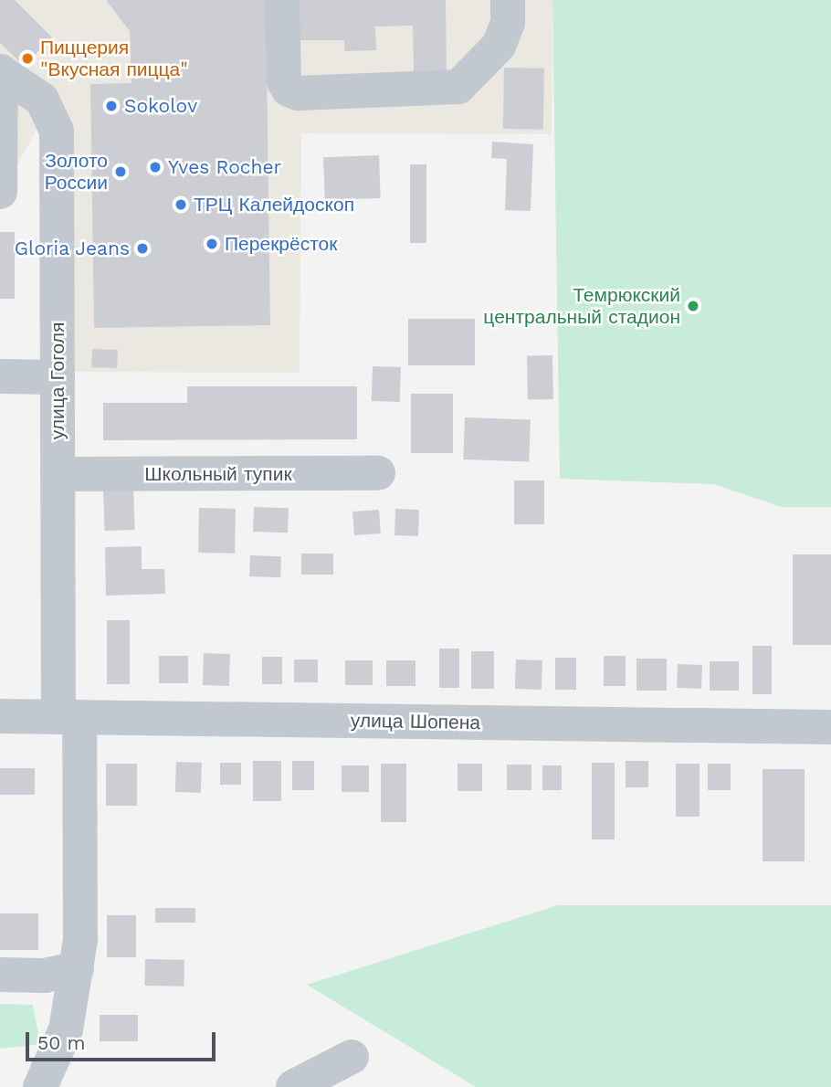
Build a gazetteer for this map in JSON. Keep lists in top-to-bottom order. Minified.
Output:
{"streets":{"street":["улица Гоголя","Школьный тупик","улица Шопена"]},"crossings":[["улица Гоголя","Школьный тупик"],["улица Гоголя","улица Шопена"]],"places":["Пиццерия \"Вкусная пицца\"","Sokolov","Yves Rocher","Золото России","ТРЦ Калейдоскоп","Перекрёсток","Gloria Jeans","Темрюкский центральный стадион"],"scale_bar":"50 m"}
